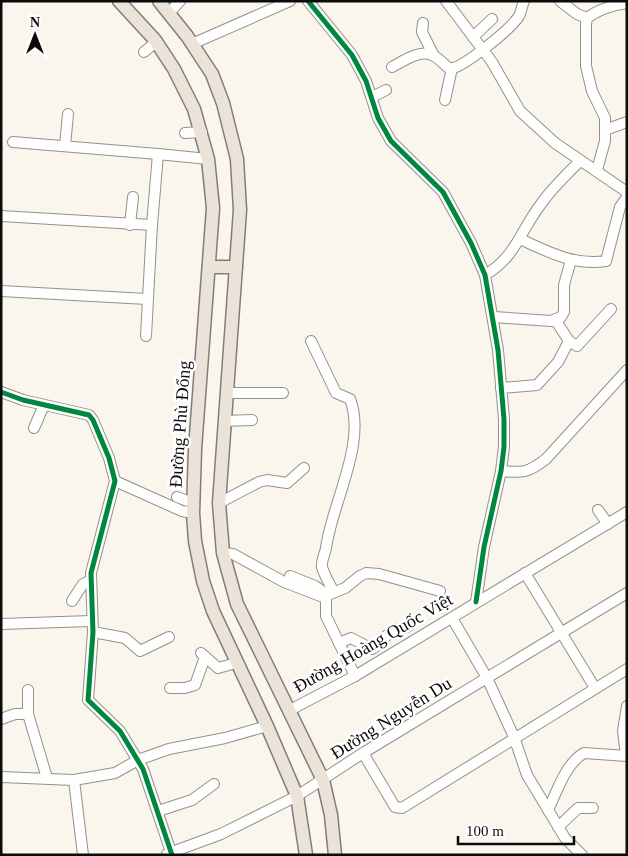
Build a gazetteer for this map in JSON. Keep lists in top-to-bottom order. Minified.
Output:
{"streets":{"main road":["Đường Phù Đổng"],"street":["Đường Hoàng Quốc Việt","Đường Nguyễn Du"]},"crossings":[["Đường Phù Đổng","Đường Nguyễn Du"]],"scale_bar":"100 m","north":"top"}
